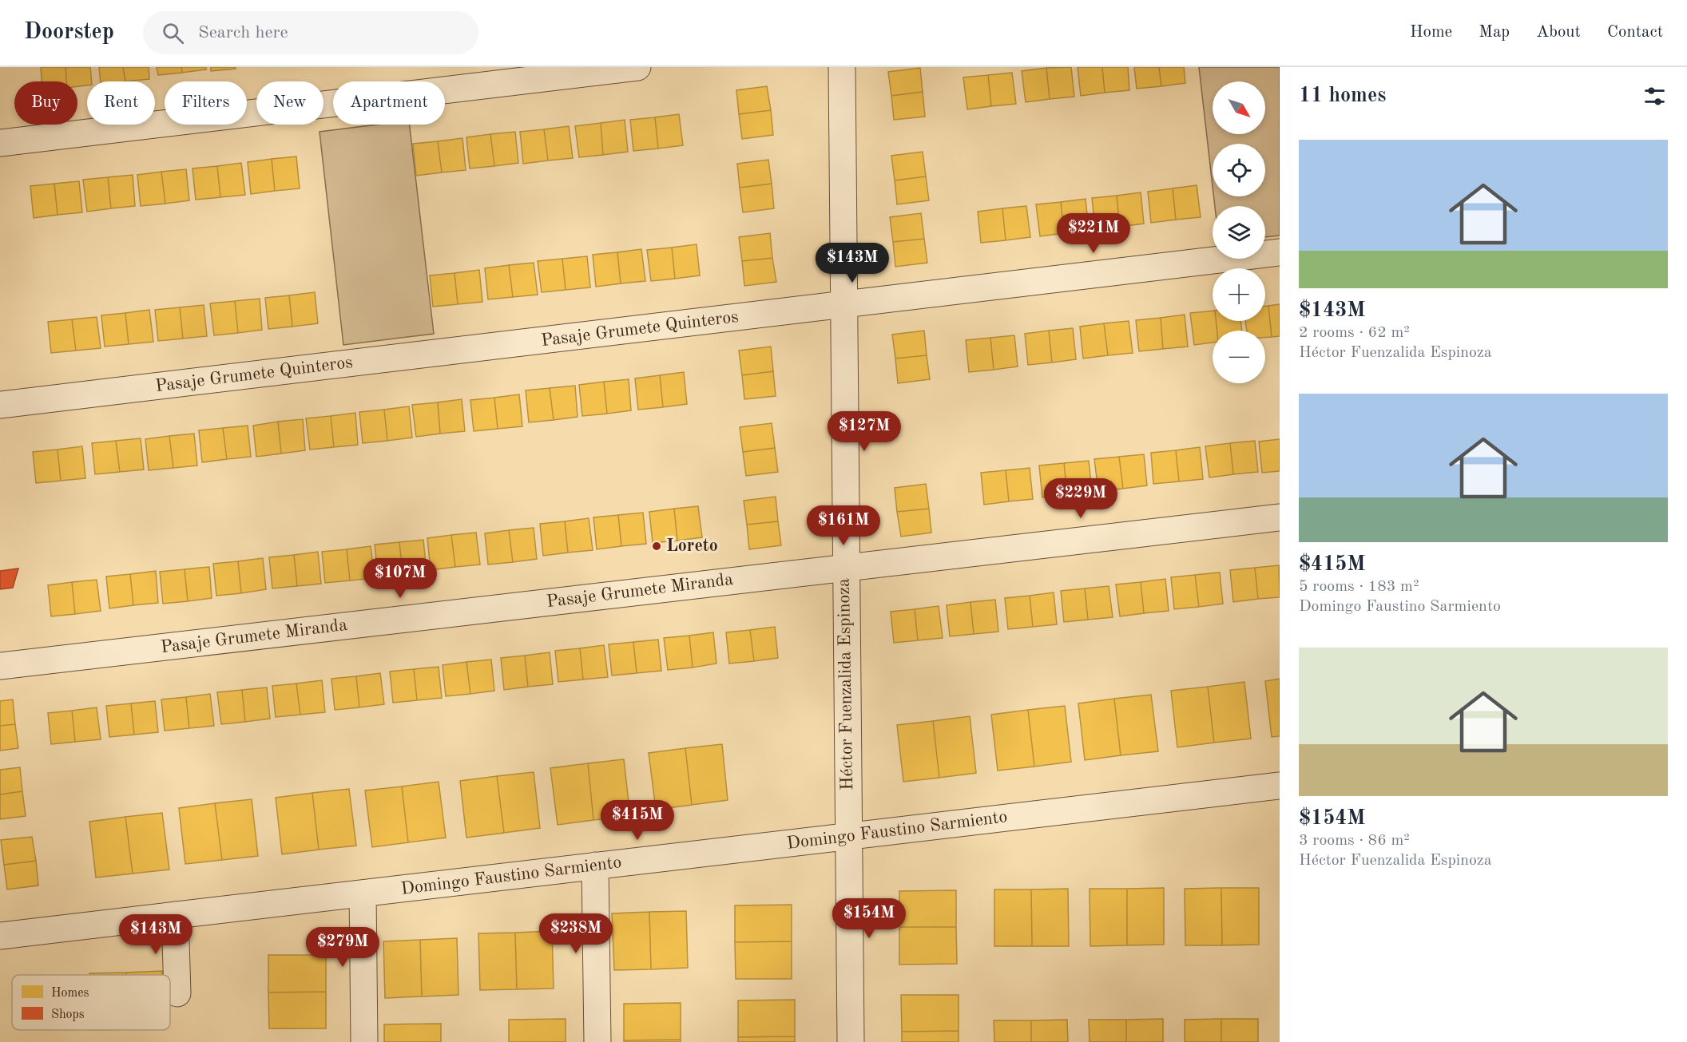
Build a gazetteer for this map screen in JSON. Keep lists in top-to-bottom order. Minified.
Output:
{"streets":{"street":["Pasaje Grumete Quinteros","Pasaje Grumete Miranda","Héctor Fuenzalida Espinoza","Domingo Faustino Sarmiento"]},"crossings":[["Pasaje Grumete Quinteros","Héctor Fuenzalida Espinoza"],["Pasaje Grumete Miranda","Héctor Fuenzalida Espinoza"],["Héctor Fuenzalida Espinoza","Domingo Faustino Sarmiento"]],"places":["Loreto"],"legend":["Homes","Shops"],"north":"bottom right","page":{"header":"Doorstep","search":"Search here","nav":["Home","Map","About","Contact"],"heading":"11 homes","map_buttons":["+","−"],"chip":["Buy","Rent","Filters","New","Apartment"],"list":[{"name":"$143M","note":"2 rooms · 62 m² · Héctor Fuenzalida Espinoza"},{"name":"$415M","note":"5 rooms · 183 m² · Domingo Faustino Sarmiento"},{"name":"$154M","note":"3 rooms · 86 m² · Héctor Fuenzalida Espinoza"}],"price":["$221M","$143M","$127M","$229M","$161M","$107M","$415M","$154M","$238M","$143M","$279M"]}}
